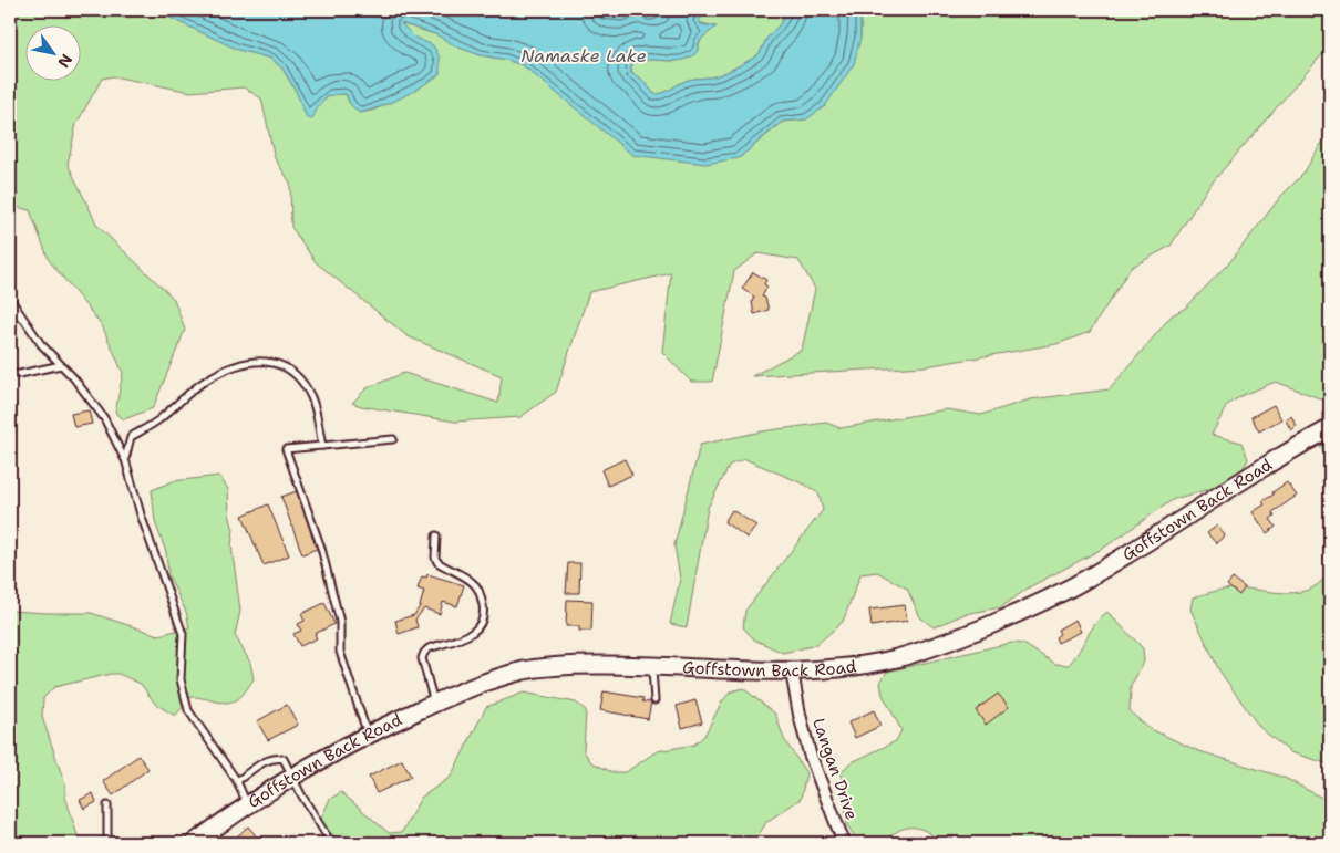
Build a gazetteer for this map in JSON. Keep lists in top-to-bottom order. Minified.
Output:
{"streets":{"main road":["Goffstown Back Road"],"street":["Langan Drive"]},"crossings":[["Goffstown Back Road","Langan Drive"]],"water":["Namaske Lake"],"north":"bottom right"}
